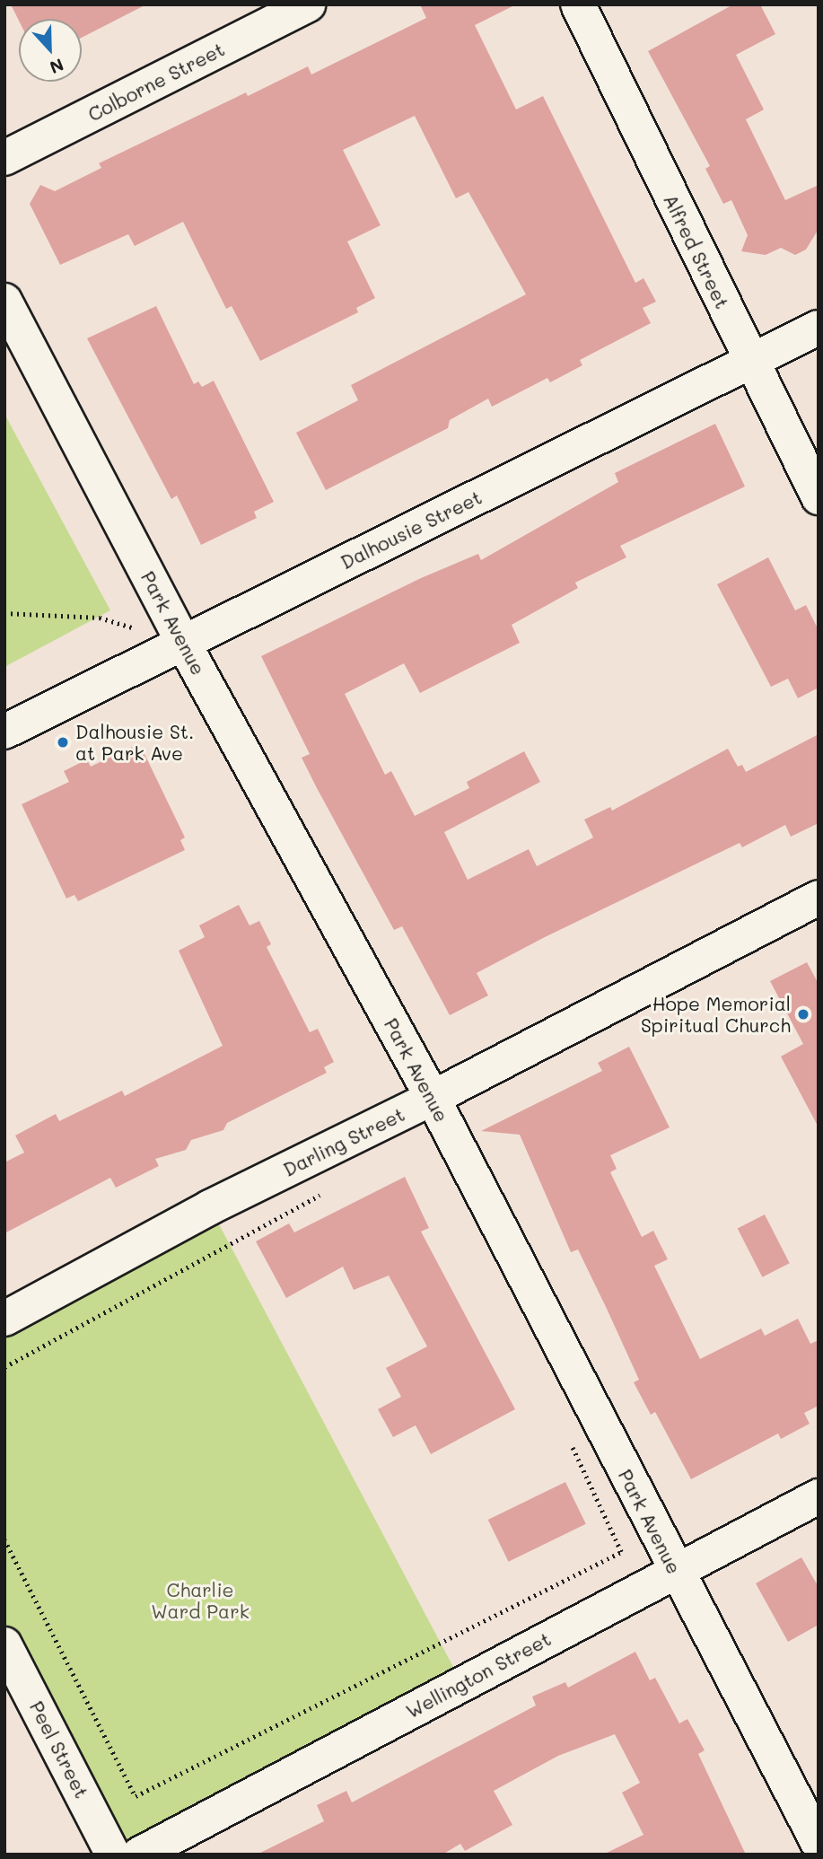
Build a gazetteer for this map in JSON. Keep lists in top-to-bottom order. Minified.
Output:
{"streets":{"street":["Colborne Street","Alfred Street","Dalhousie Street","Park Avenue","Darling Street","Wellington Street","Peel Street"]},"crossings":[["Alfred Street","Dalhousie Street"],["Dalhousie Street","Park Avenue"],["Park Avenue","Darling Street"],["Park Avenue","Wellington Street"]],"parks":["Charlie Ward Park"],"places":["Dalhousie St. at Park Ave","Hope Memorial Spiritual Church"],"north":"bottom"}
